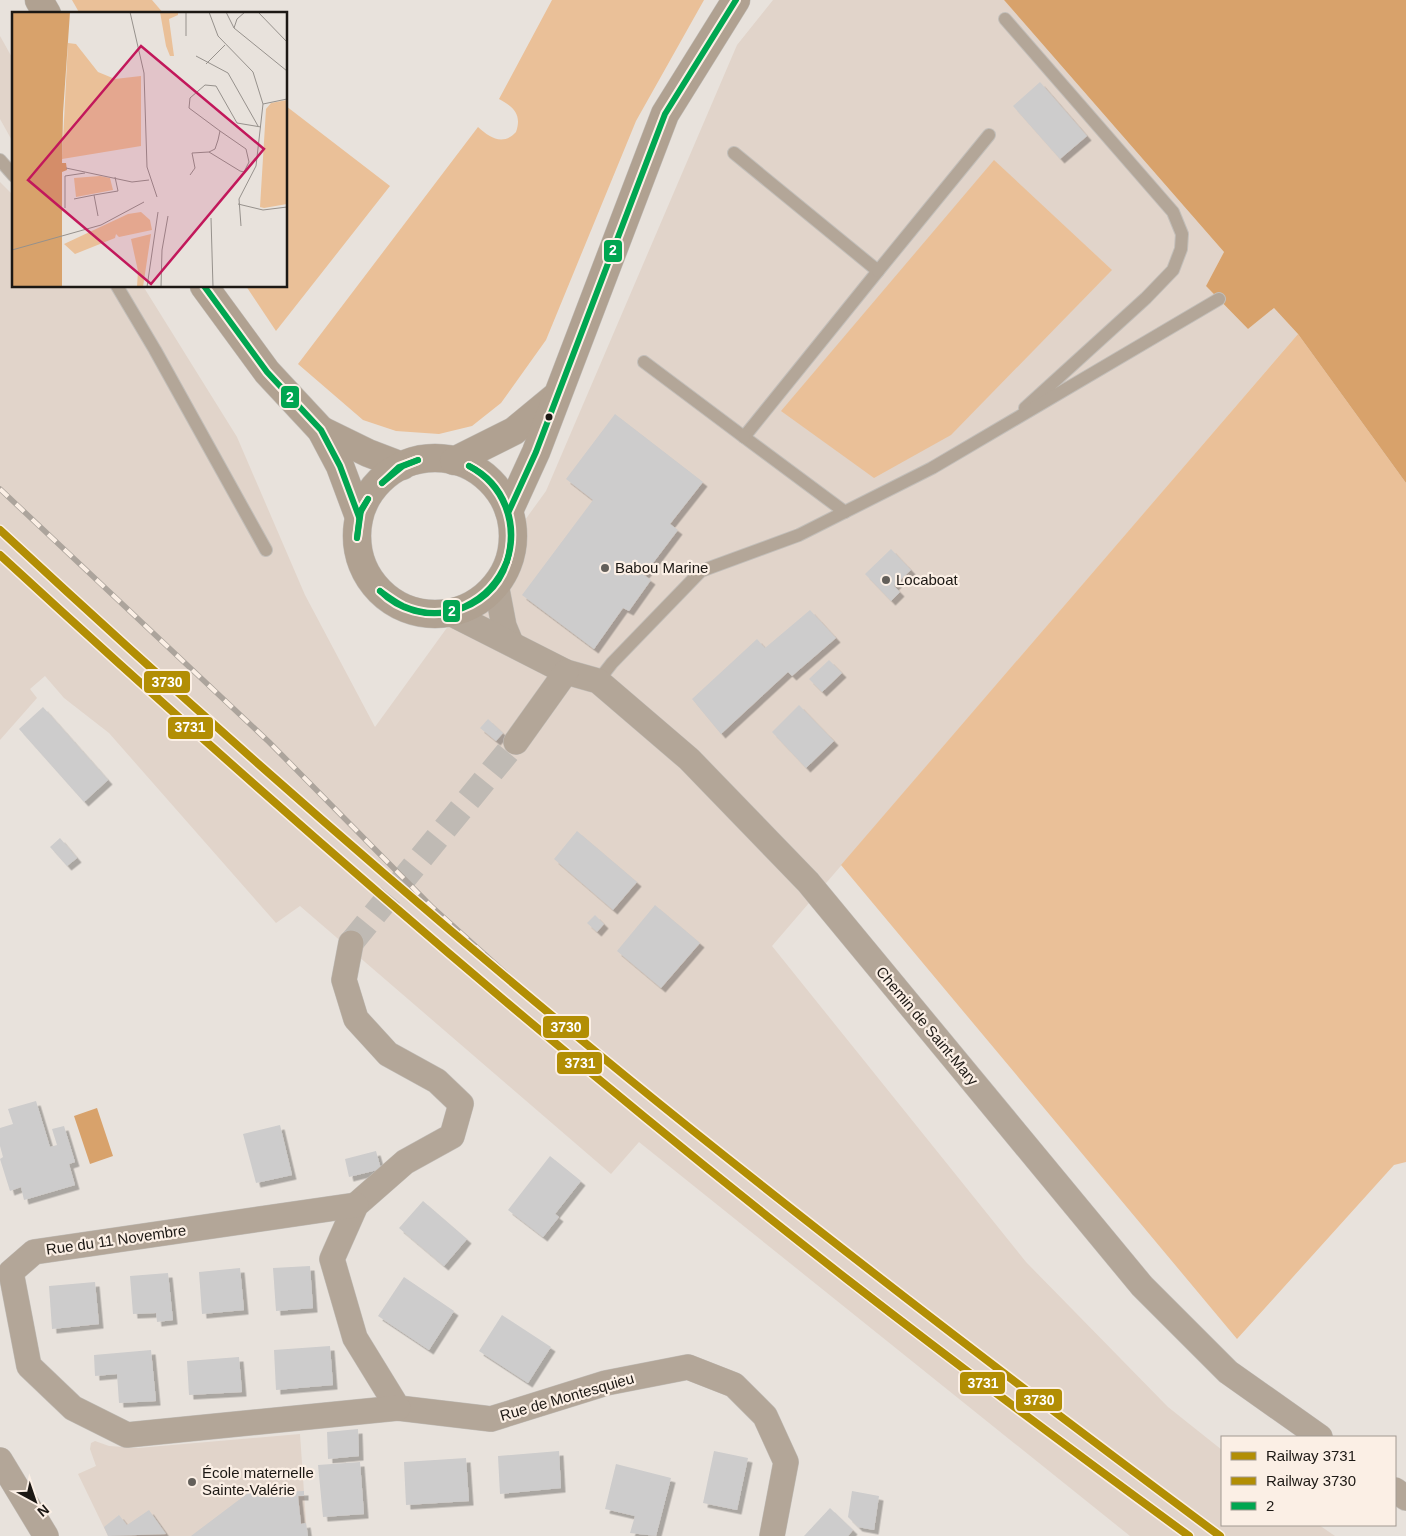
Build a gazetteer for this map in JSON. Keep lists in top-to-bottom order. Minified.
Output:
{"streets":{"street":["Chemin de Saint-Mary","Rue du 11 Novembre","Rue de Montesquieu"]},"crossings":[["Rue du 11 Novembre","Rue de Montesquieu"]],"places":["Babou Marine","Locaboat","École maternelle Sainte-Valérie"],"lines":["transit line 2","rail line 3730","rail line 3731"],"legend":["Railway 3731","Railway 3730","2"],"north":"bottom right"}
